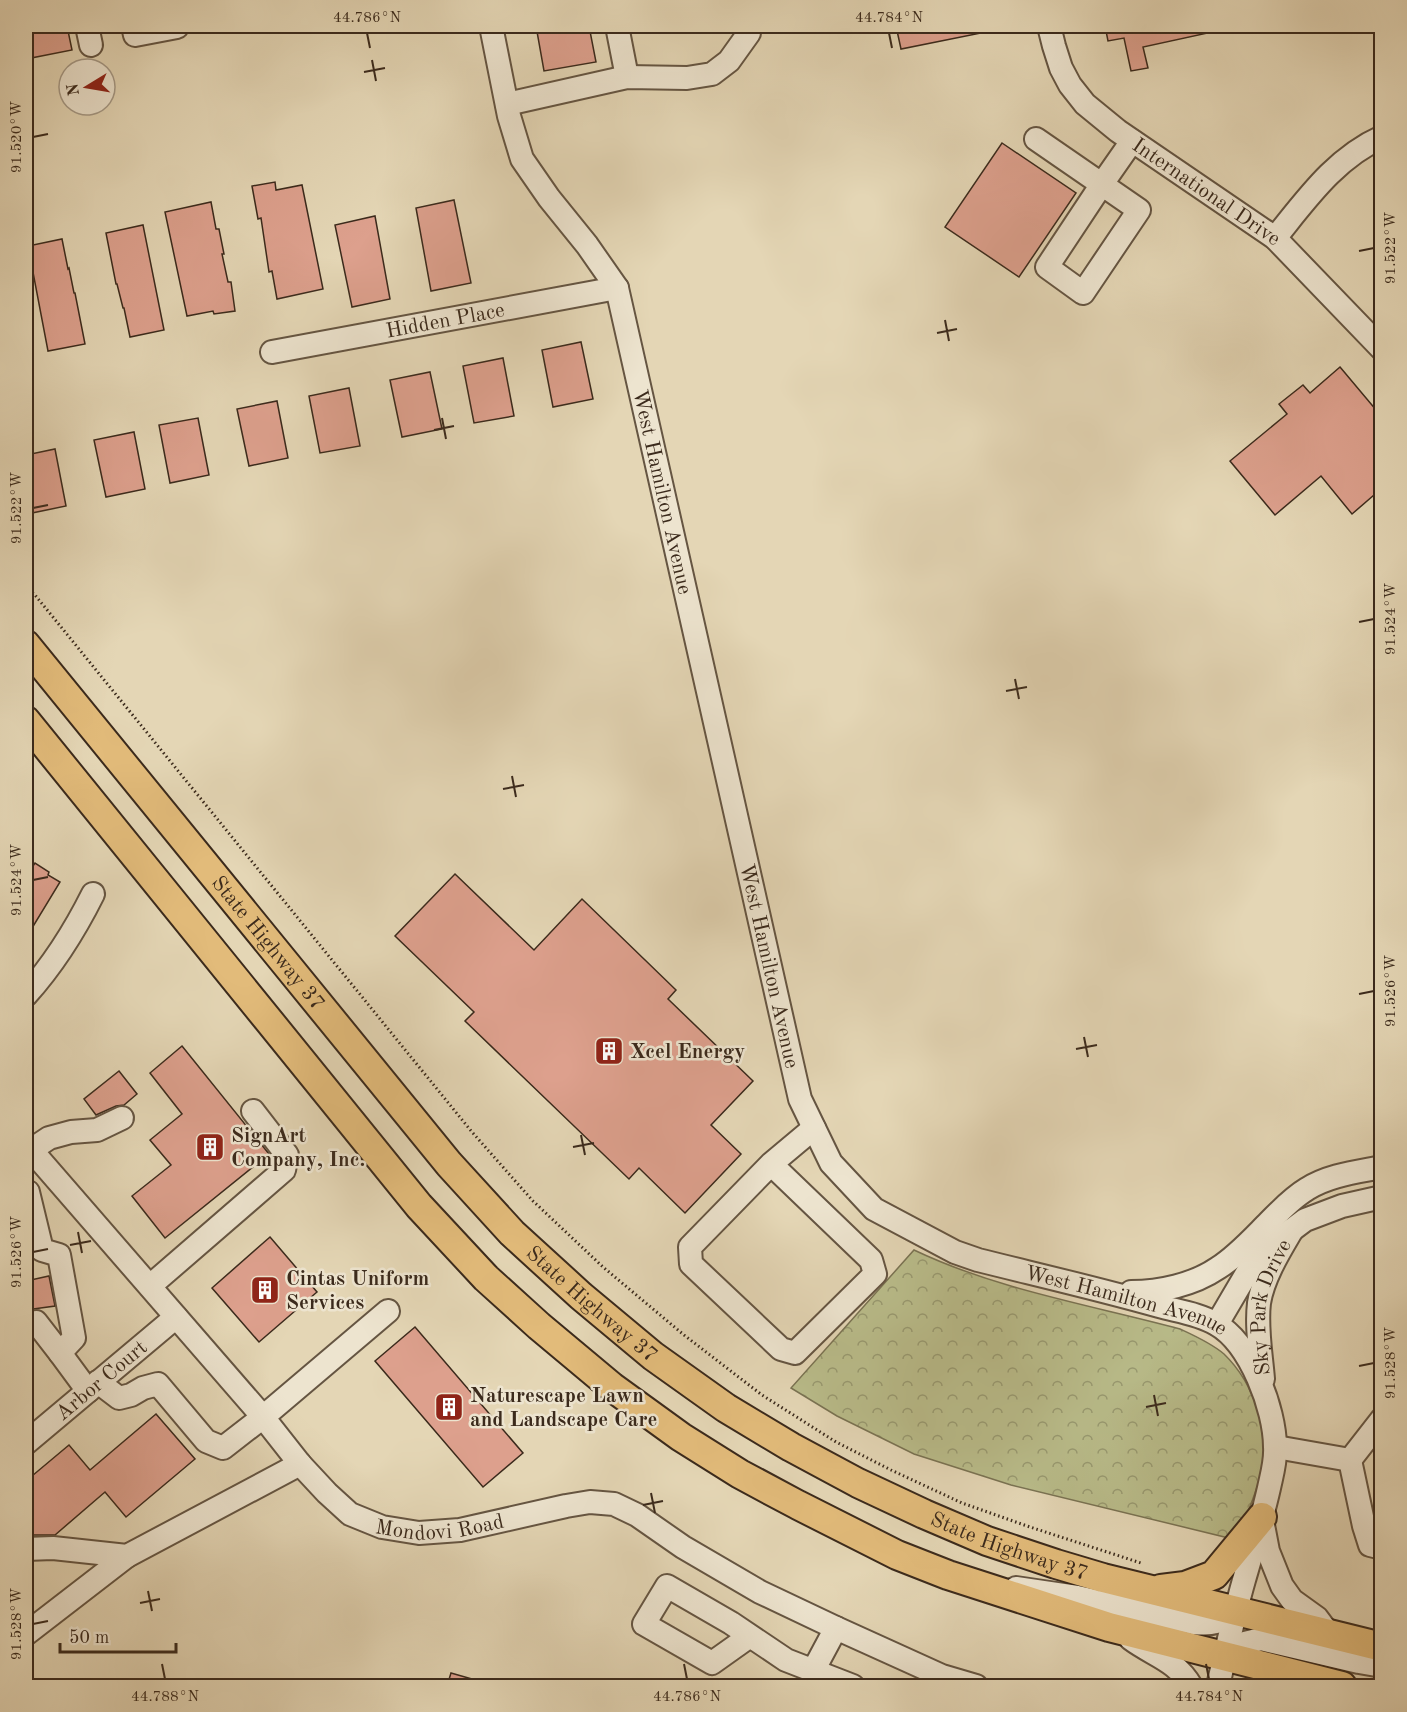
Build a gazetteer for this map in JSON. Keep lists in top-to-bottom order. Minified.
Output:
{"streets":{"main road":["State Highway 37"],"street":["International Drive","Hidden Place","West Hamilton Avenue","Sky Park Drive","Arbor Court","Mondovi Road"]},"crossings":[["Hidden Place","West Hamilton Avenue"],["West Hamilton Avenue","State Highway 37"],["West Hamilton Avenue","Sky Park Drive"],["Arbor Court","Mondovi Road"]],"places":{"building":["Xcel Energy","SignArt Company, Inc.","Cintas Uniform Services","Naturescape Lawn and Landscape Care"]},"scale_bar":"50 m","north":"left","coordinates":["44.786°N","44.784°N","91.520°W","91.522°W","91.524°W","91.526°W","91.528°W","44.788°N"]}
